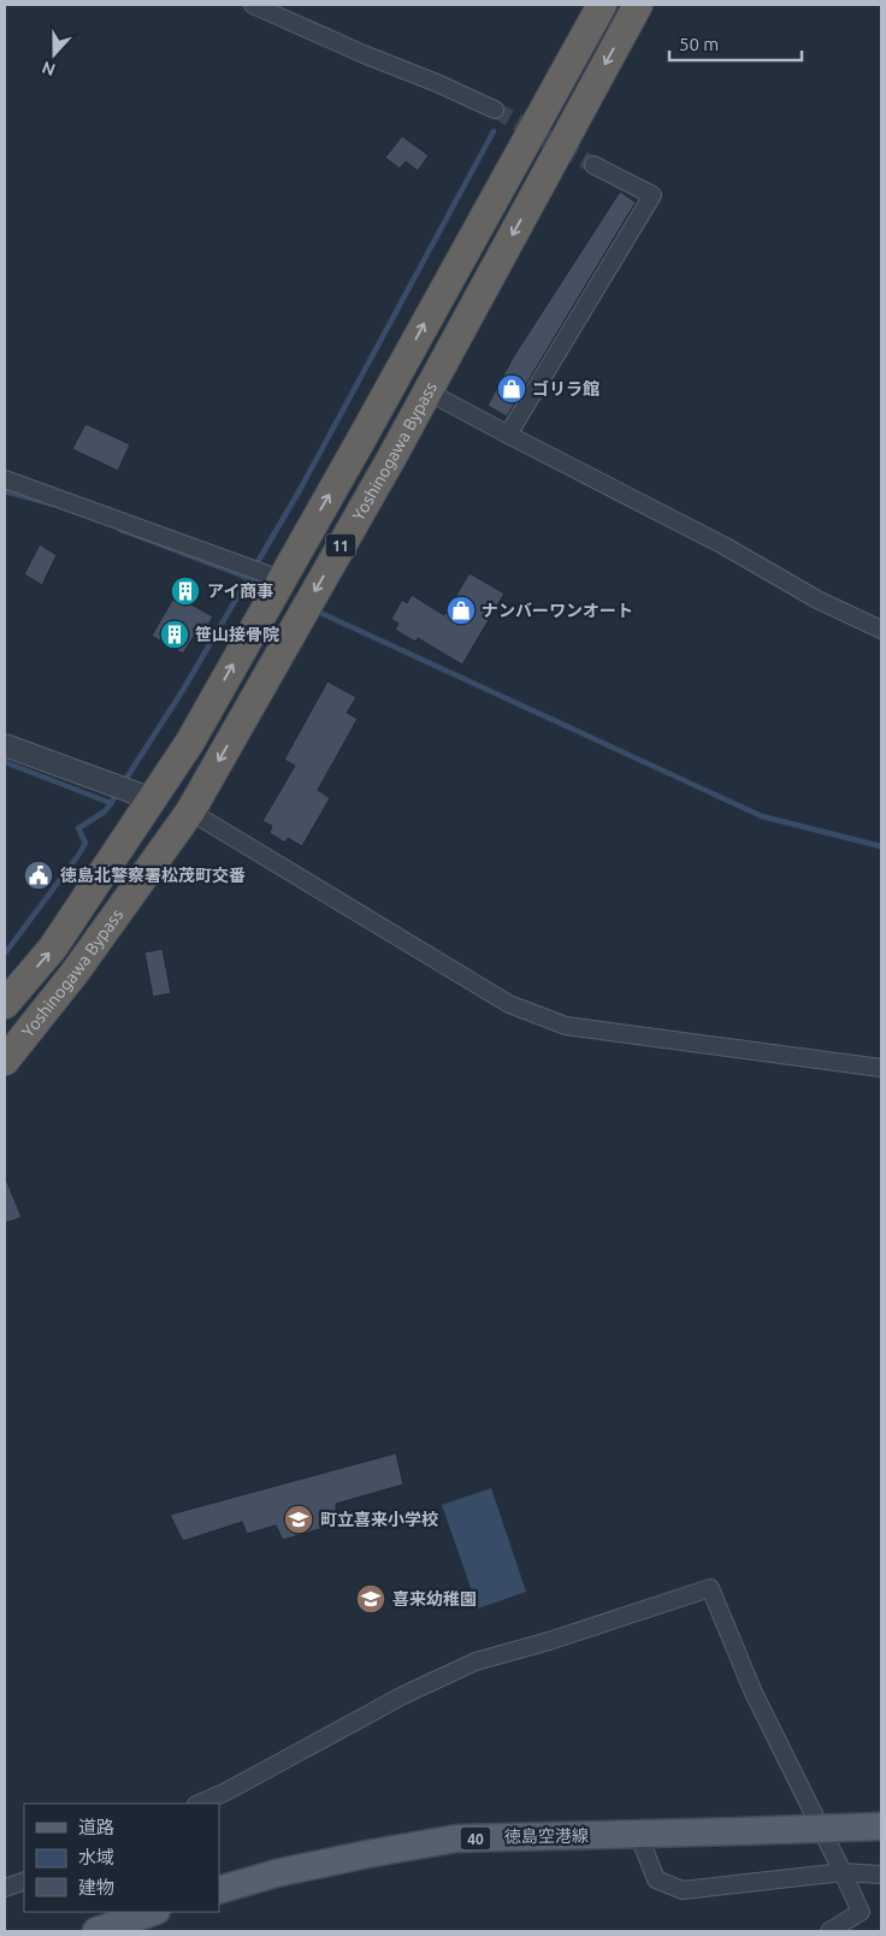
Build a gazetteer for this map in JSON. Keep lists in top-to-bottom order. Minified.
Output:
{"streets":{"highway":["Yoshinogawa Bypass","11"],"main road":["徳島空港線","40"]},"places":{"shop":["ゴリラ館","ナンバーワンオート"],"building":["アイ商事","笹山接骨院"],"public building":["徳島北警察署松茂町交番"],"school or university":["町立喜来小学校","喜来幼稚園"]},"legend":["道路","水域","建物"],"scale_bar":"50 m","north":"bottom"}
